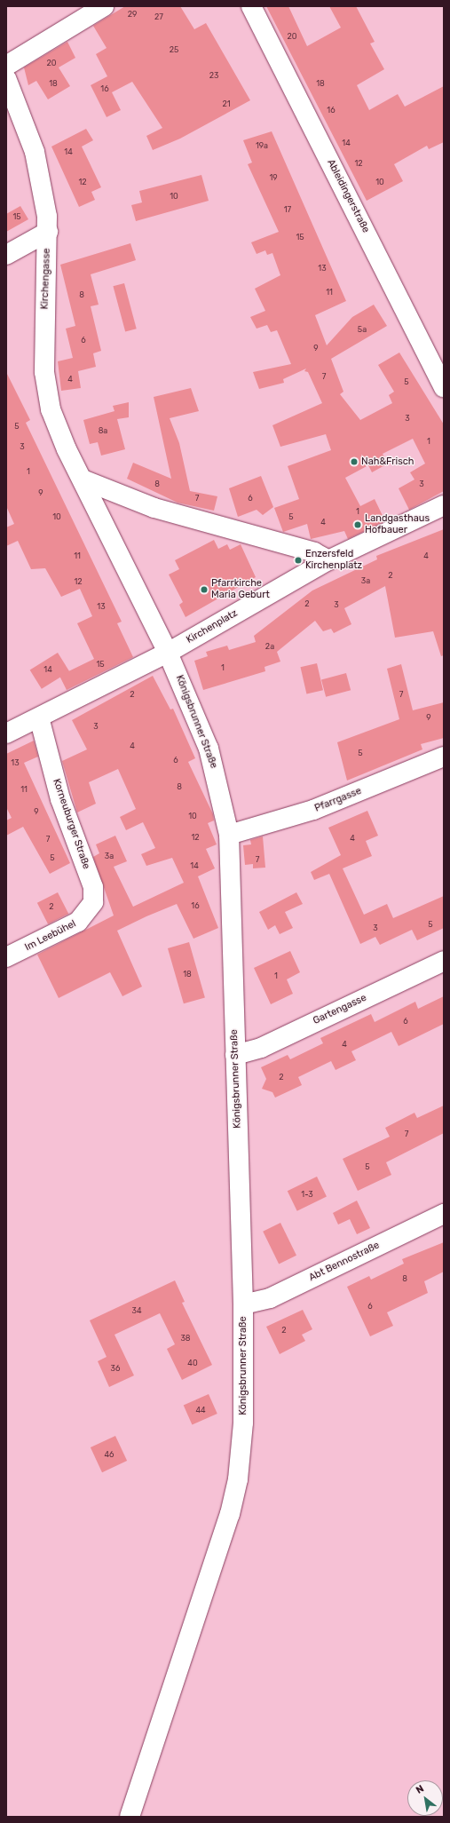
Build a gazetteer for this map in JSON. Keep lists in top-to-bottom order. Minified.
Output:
{"streets":{"street":["Ableidingerstraße","Kirchengasse","Kirchenplatz","Königsbrunner Straße","Pfarrgasse","Korneuburger Straße","Im Leebühel","Gartengasse","Abt Bennostraße"]},"crossings":[["Kirchenplatz","Königsbrunner Straße"],["Königsbrunner Straße","Pfarrgasse"],["Königsbrunner Straße","Gartengasse"],["Königsbrunner Straße","Abt Bennostraße"],["Korneuburger Straße","Im Leebühel"]],"places":["Nah&Frisch","Landgasthaus Hofbauer","Enzersfeld Kirchenplatz","Pfarrkirche Maria Geburt"],"house_numbers":["29","27","20","25","20","23","18","18","16","21","16","14","19a","14","12","19","12","10","10","17","15","15","13","11","8","5a","6","9","7","4","5","3","5","8a","1","3","1","8","3","9","7","6","1","10","5","4","11","4","2","3a","12","2","3","13","2a","15","1","14","2","7","9","3","4","5","6","13","8","11","9","10","12","4","7","3a","5","7","14","16","2","5","3","18","1","6","4","2","7","5","1-3","8","6","34","2","38","40","36","44","46"],"north":"top left"}
